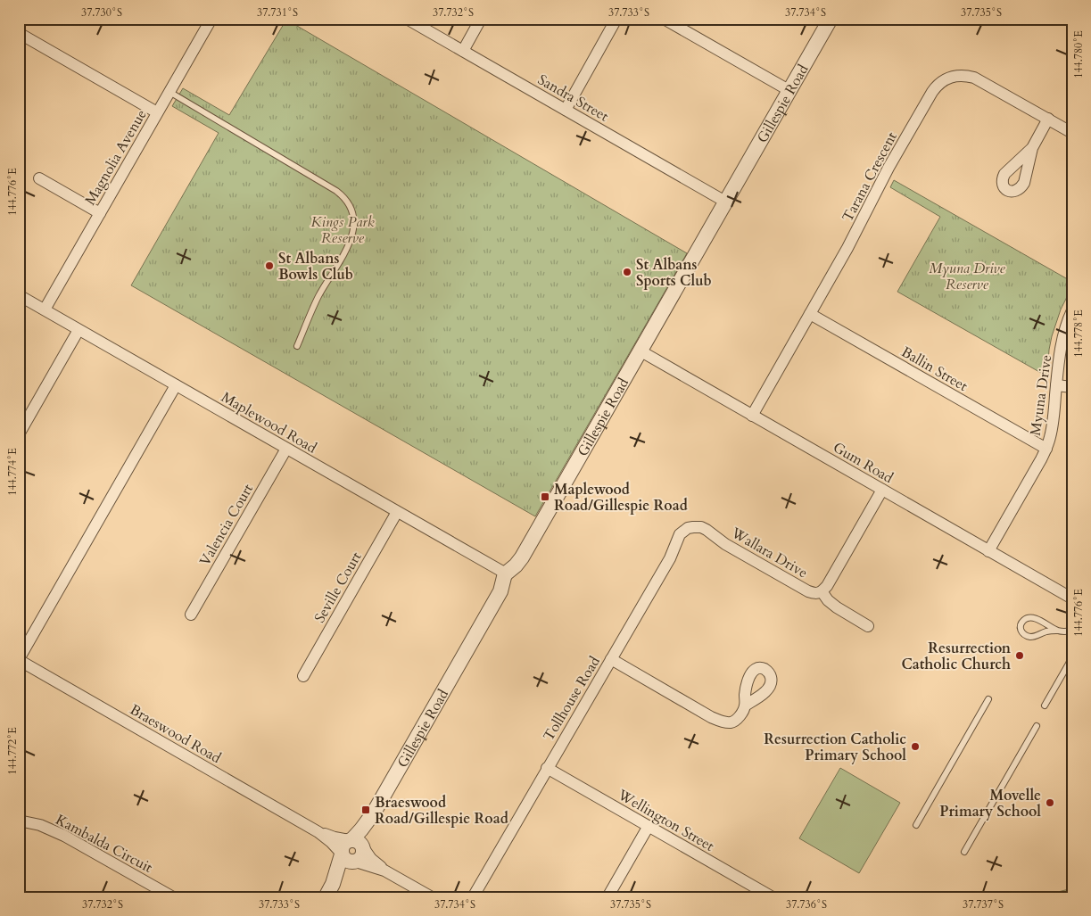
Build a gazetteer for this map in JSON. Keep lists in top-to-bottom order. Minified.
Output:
{"streets":{"street":["Sandra Street","Gillespie Road","Magnolia Avenue","Tarana Crescent","Ballin Street","Myuna Drive","Maplewood Road","Gum Road","Valencia Court","Wallara Drive","Seville Court","Tollhouse Road","Braeswood Road","Wellington Street","Kambalda Circuit"]},"crossings":[["Sandra Street","Gillespie Road"],["Gillespie Road","Maplewood Road"],["Gillespie Road","Gum Road"],["Gillespie Road","Braeswood Road"],["Magnolia Avenue","Maplewood Road"],["Tarana Crescent","Ballin Street"],["Tarana Crescent","Gum Road"],["Ballin Street","Myuna Drive"],["Myuna Drive","Gum Road"],["Maplewood Road","Valencia Court"],["Maplewood Road","Seville Court"],["Wallara Drive","Tollhouse Road"],["Tollhouse Road","Wellington Street"]],"parks":["Kings Park Reserve","Myuna Drive Reserve"],"places":{"other":["St Albans Bowls Club","St Albans Sports Club","Resurrection Catholic Church","Resurrection Catholic Primary School","Movelle Primary School"],"transit":["Maplewood Road/Gillespie Road","Braeswood Road/Gillespie Road"]},"coordinates":["37.730°S","37.731°S","37.732°S","37.733°S","37.734°S","37.735°S","144.780°E","144.776°E","144.778°E","144.774°E","144.772°E","37.736°S","37.737°S"]}
